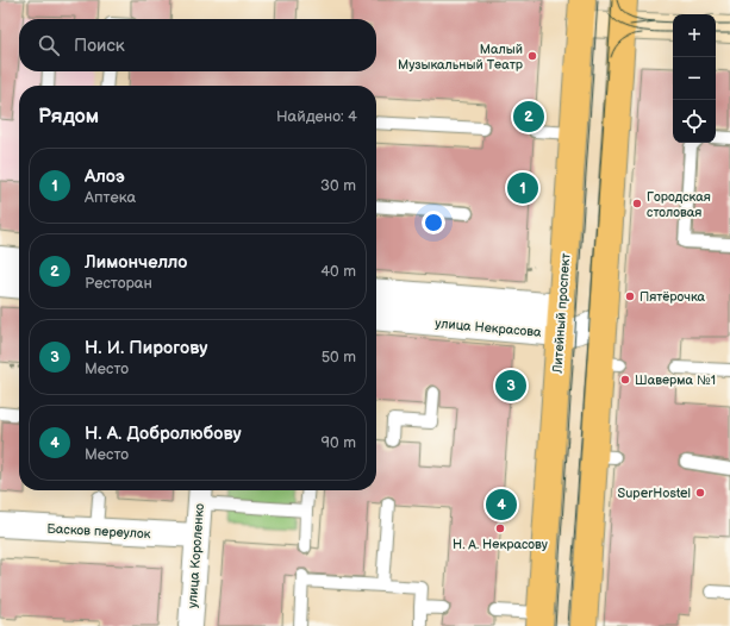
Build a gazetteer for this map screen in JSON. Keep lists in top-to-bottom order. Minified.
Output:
{"streets":{"main road":["Литейный проспект"],"street":["улица Некрасова","Басков переулок","улица Короленко"]},"crossings":[["Литейный проспект","улица Некрасова"],["Басков переулок","улица Короленко"]],"places":["Малый Музыкальный Театр","Городская столовая","Пятёрочка","Шаверма №1","SuperHostel","Н. А. Некрасову"],"page":{"map_buttons":["+","−"],"search":"Поиск","heading":["Рядом","Найдено: 4"],"pins":["2","1","3","4"],"list":[{"mark":"1","name":"Алоэ","note":"Аптека","value":"30 m"},{"mark":"2","name":"Лимончелло","note":"Ресторан","value":"40 m"},{"mark":"3","name":"Н. И. Пирогову","note":"Место","value":"50 m"},{"mark":"4","name":"Н. А. Добролюбову","note":"Место","value":"90 m"}]}}
